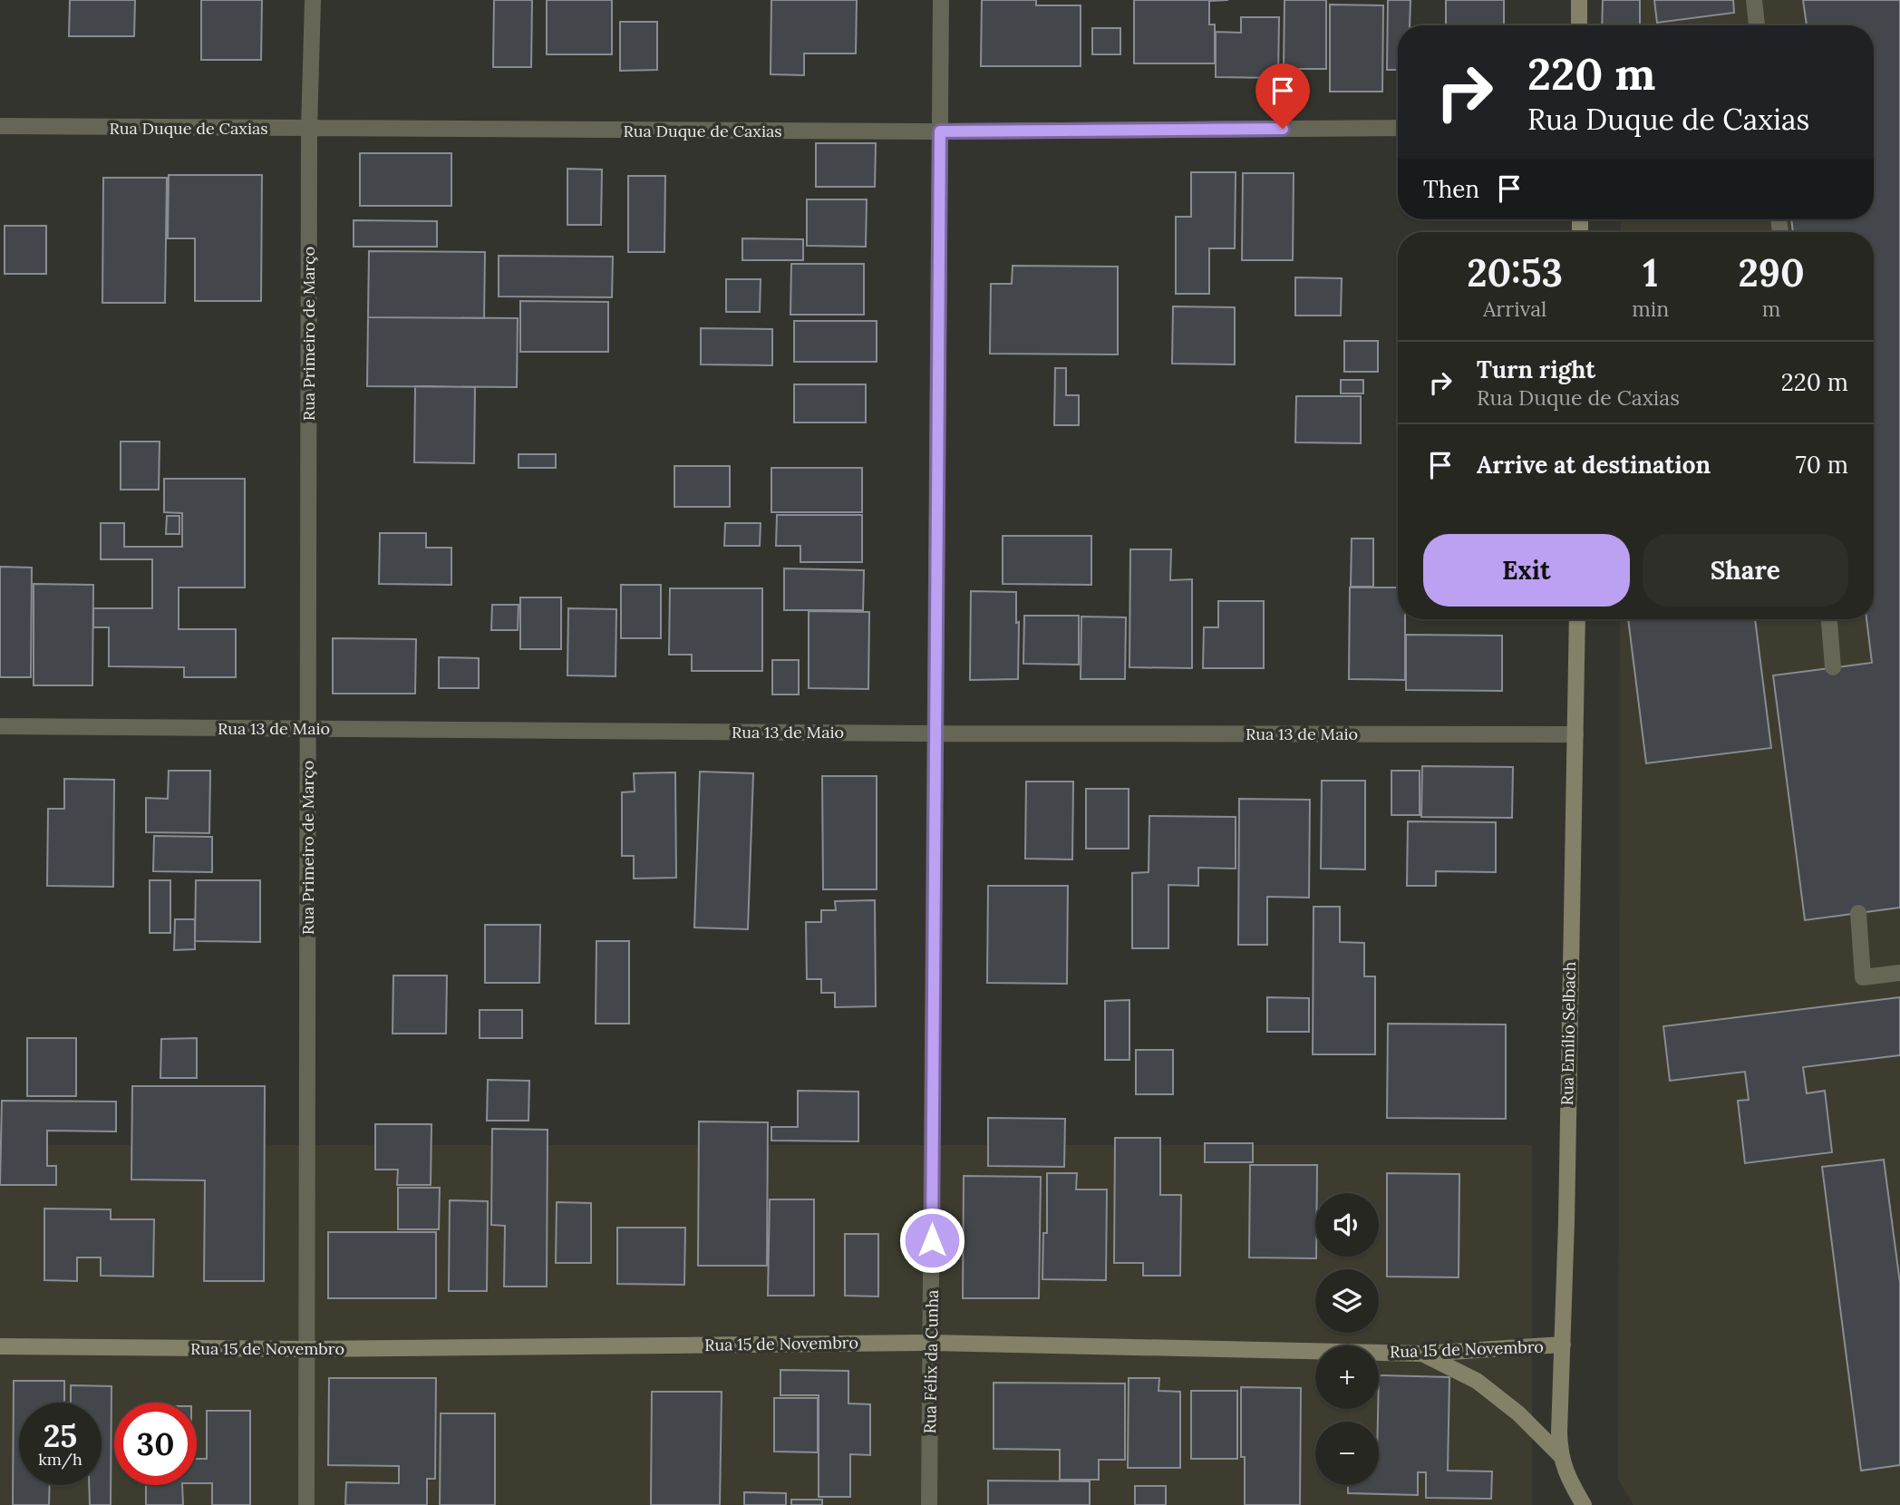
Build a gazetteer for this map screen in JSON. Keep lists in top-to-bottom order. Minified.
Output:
{"streets":{"main road":["Rua Emílio Selbach","Rua 15 de Novembro"],"street":["Rua Duque de Caxias","Rua Primeiro de Março","Rua 13 de Maio","Rua Félix da Cunha"]},"crossings":[["Rua Duque de Caxias","Rua Primeiro de Março"],["Rua Duque de Caxias","Rua Félix da Cunha"],["Rua Primeiro de Março","Rua 13 de Maio"],["Rua Primeiro de Março","Rua 15 de Novembro"],["Rua 13 de Maio","Rua Emílio Selbach"],["Rua 13 de Maio","Rua Félix da Cunha"],["Rua Emílio Selbach","Rua 15 de Novembro"],["Rua 15 de Novembro","Rua Félix da Cunha"]],"page":{"turn":["220 m","Rua Duque de Caxias"],"then":"Then","eta":["20:53","Arrival","1","min","290","m"],"list":[{"name":"Turn right","note":"Rua Duque de Caxias","value":"220 m"},{"name":"Arrive at destination","value":"70 m"}],"buttons":["Exit","Share"],"map_buttons":["+","−"],"speed":"25 km/h","limit":"30"}}
